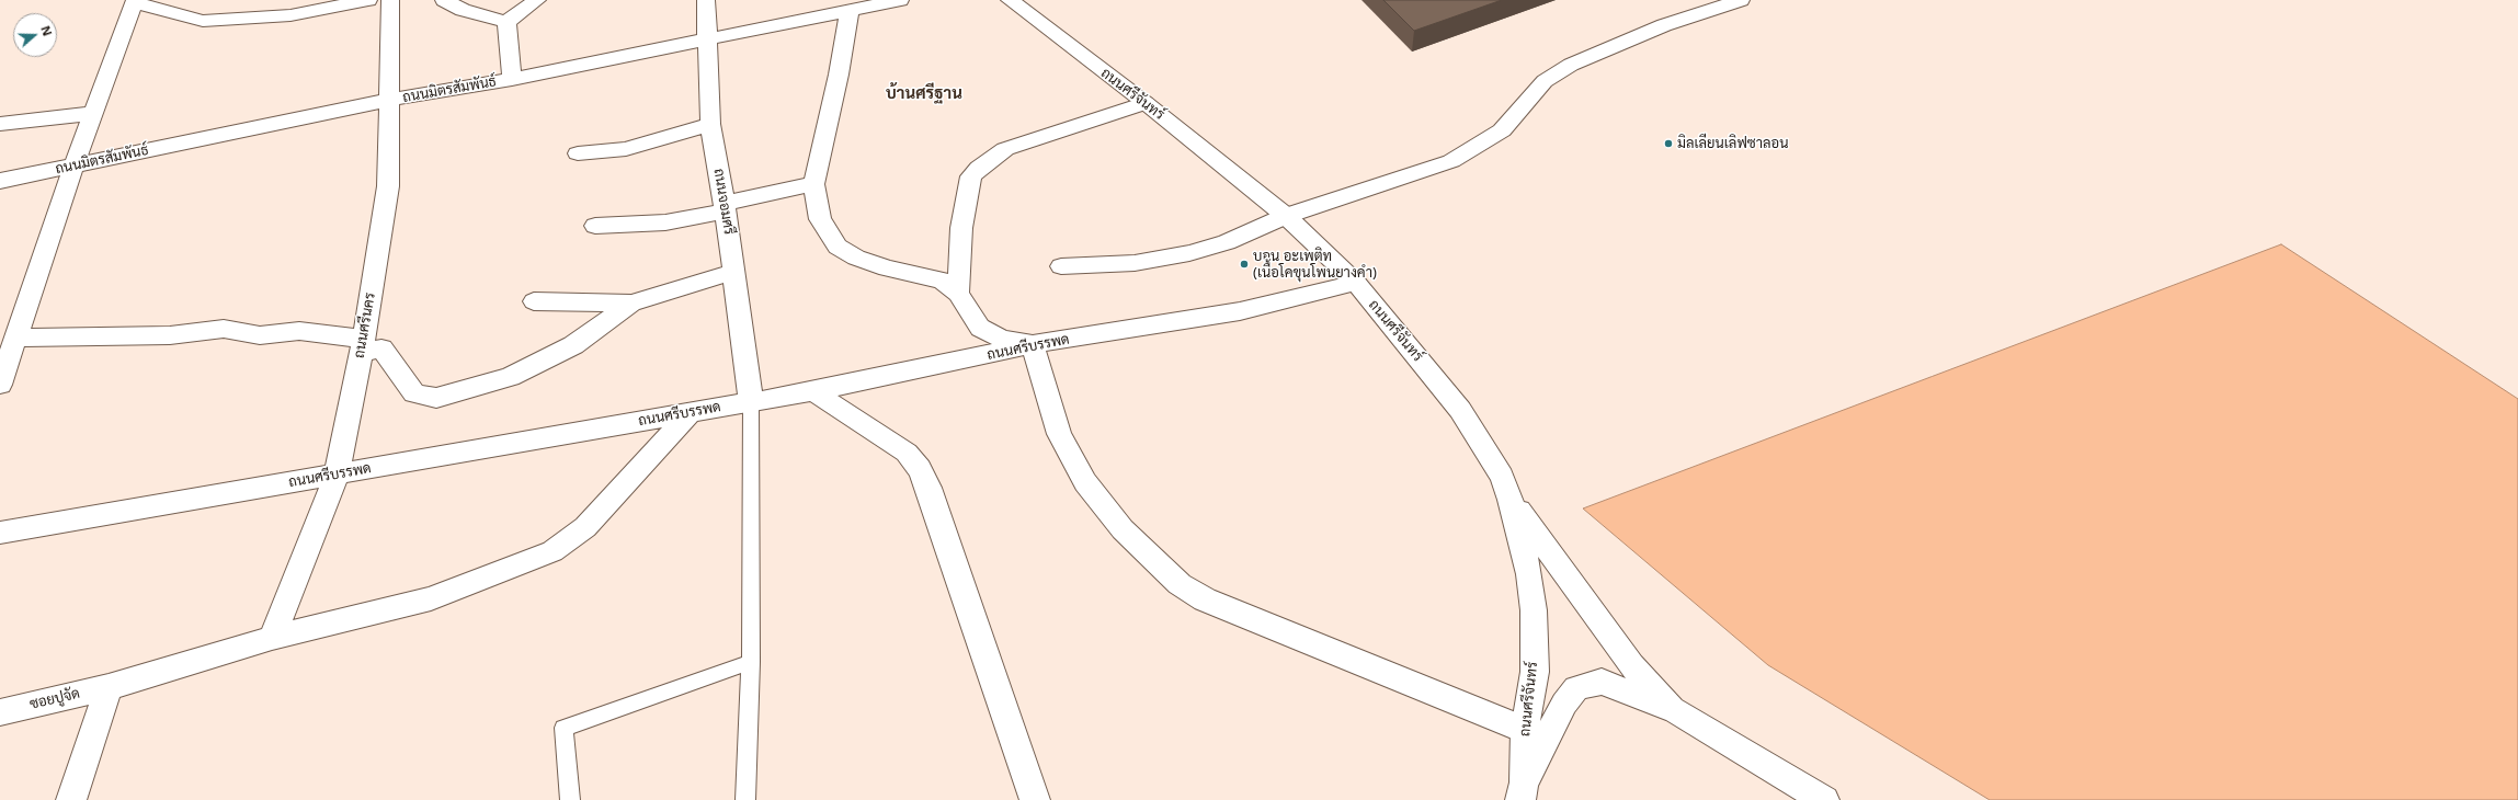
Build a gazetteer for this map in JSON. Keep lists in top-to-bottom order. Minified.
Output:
{"streets":{"street":["ถนนมิตรสัมพันธ์","ถนนศรีจันทร์","ถนนจอมศรี","ถนนศรีนคร","ถนนศรีบรรพด","ซอยปูจัด"]},"crossings":[["ถนนมิตรสัมพันธ์","ถนนจอมศรี"],["ถนนมิตรสัมพันธ์","ถนนศรีนคร"],["ถนนศรีจันทร์","ถนนศรีบรรพด"],["ถนนจอมศรี","ถนนศรีบรรพด"],["ถนนศรีนคร","ถนนศรีบรรพด"],["ถนนศรีนคร","ซอยปูจัด"],["ถนนศรีบรรพด","ซอยปูจัด"]],"districts":["บ้านศรีฐาน"],"places":["มิลเลียนเลิฟซาลอน","บอน อะเพติท (เนื้อโคขุนโพนยางคำ)"],"north":"right"}
